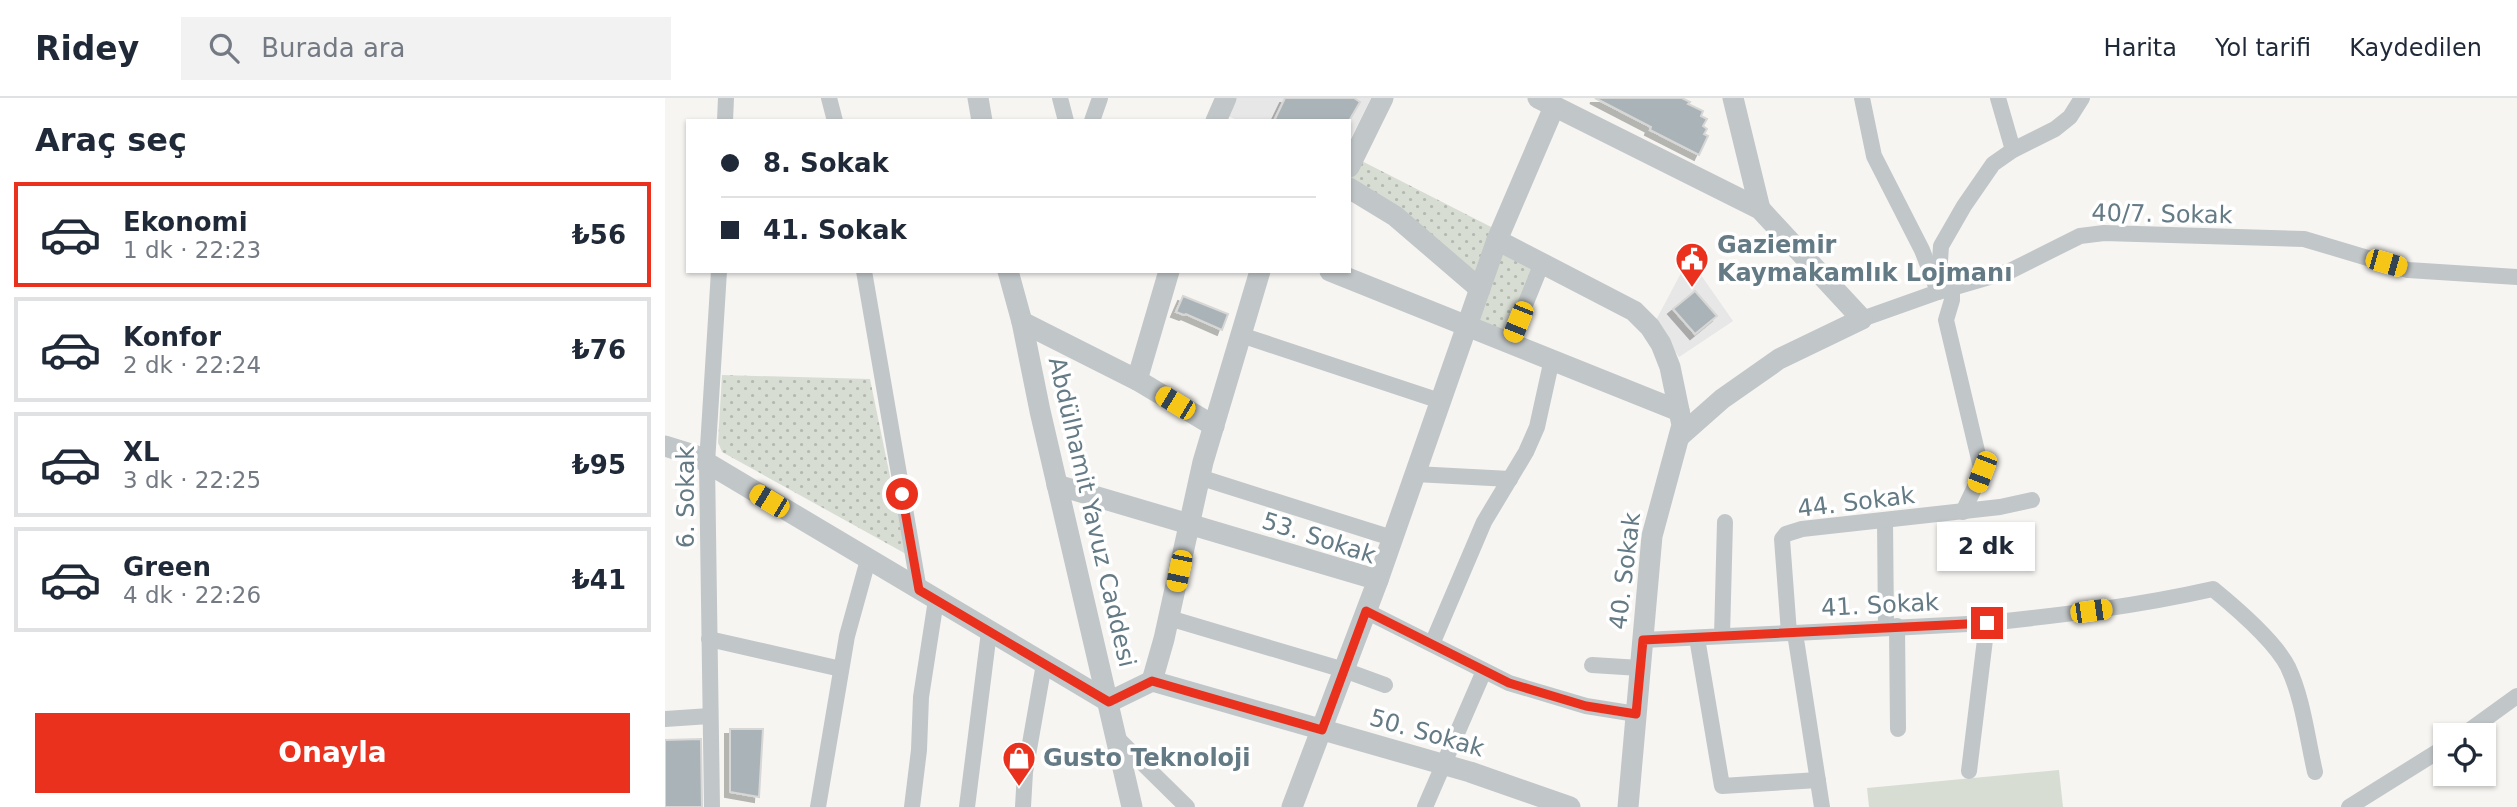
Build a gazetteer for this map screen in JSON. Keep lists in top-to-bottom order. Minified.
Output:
{"streets":{"street":["40/7. Sokak","6. Sokak","44. Sokak","Abdülhamit Yavuz Caddesi","53. Sokak","40. Sokak","41. Sokak","50. Sokak"]},"crossings":[["44. Sokak","41. Sokak"],["Abdülhamit Yavuz Caddesi","53. Sokak"],["53. Sokak","50. Sokak"],["40. Sokak","41. Sokak"]],"places":{"public building":["Gaziemir Kaymakamlık Lojmanı"],"shop":["Gusto Teknoloji"]},"page":{"header":"Ridey","search":"Burada ara","nav":["Harita","Yol tarifi","Kaydedilen"],"heading":"Araç seç","banner":["8. Sokak","41. Sokak"],"list":[{"name":"Ekonomi","note":"1 dk · 22:23","value":"₺56"},{"name":"Konfor","note":"2 dk · 22:24","value":"₺76"},{"name":"XL","note":"3 dk · 22:25","value":"₺95"},{"name":"Green","note":"4 dk · 22:26","value":"₺41"}],"bubble":"2 dk","buttons":"Onayla"}}
